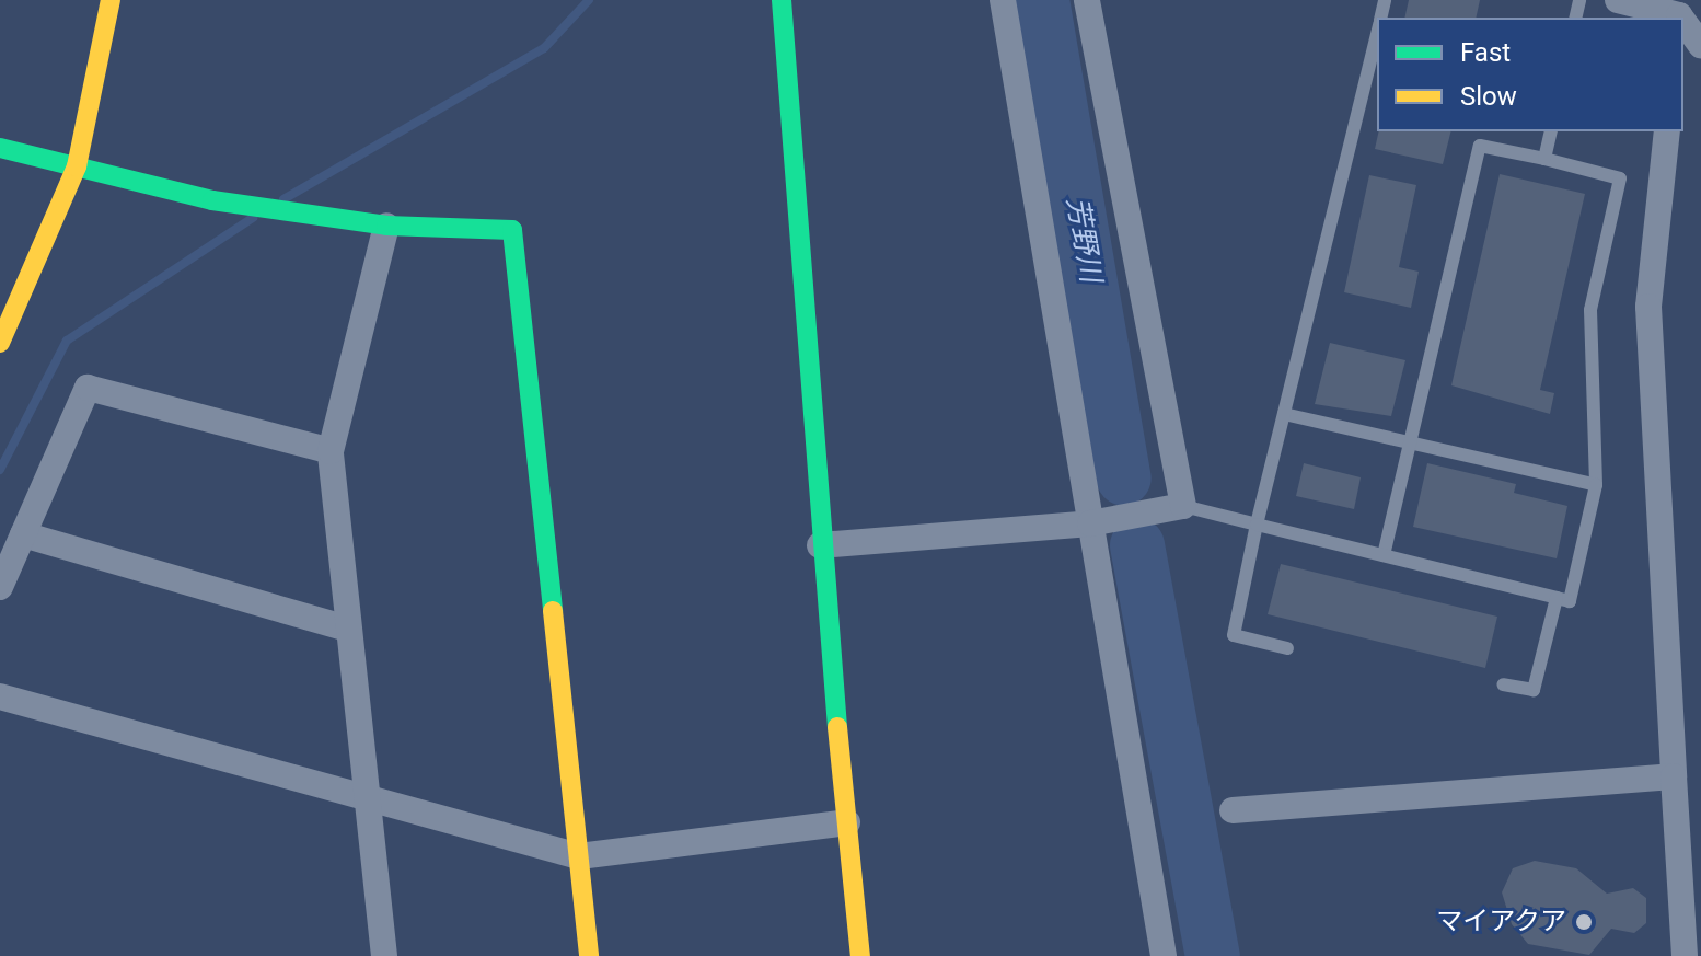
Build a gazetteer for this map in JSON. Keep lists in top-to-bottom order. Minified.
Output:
{"water":["芳野川"],"places":["マイアクア"],"legend":["Fast","Slow"]}
